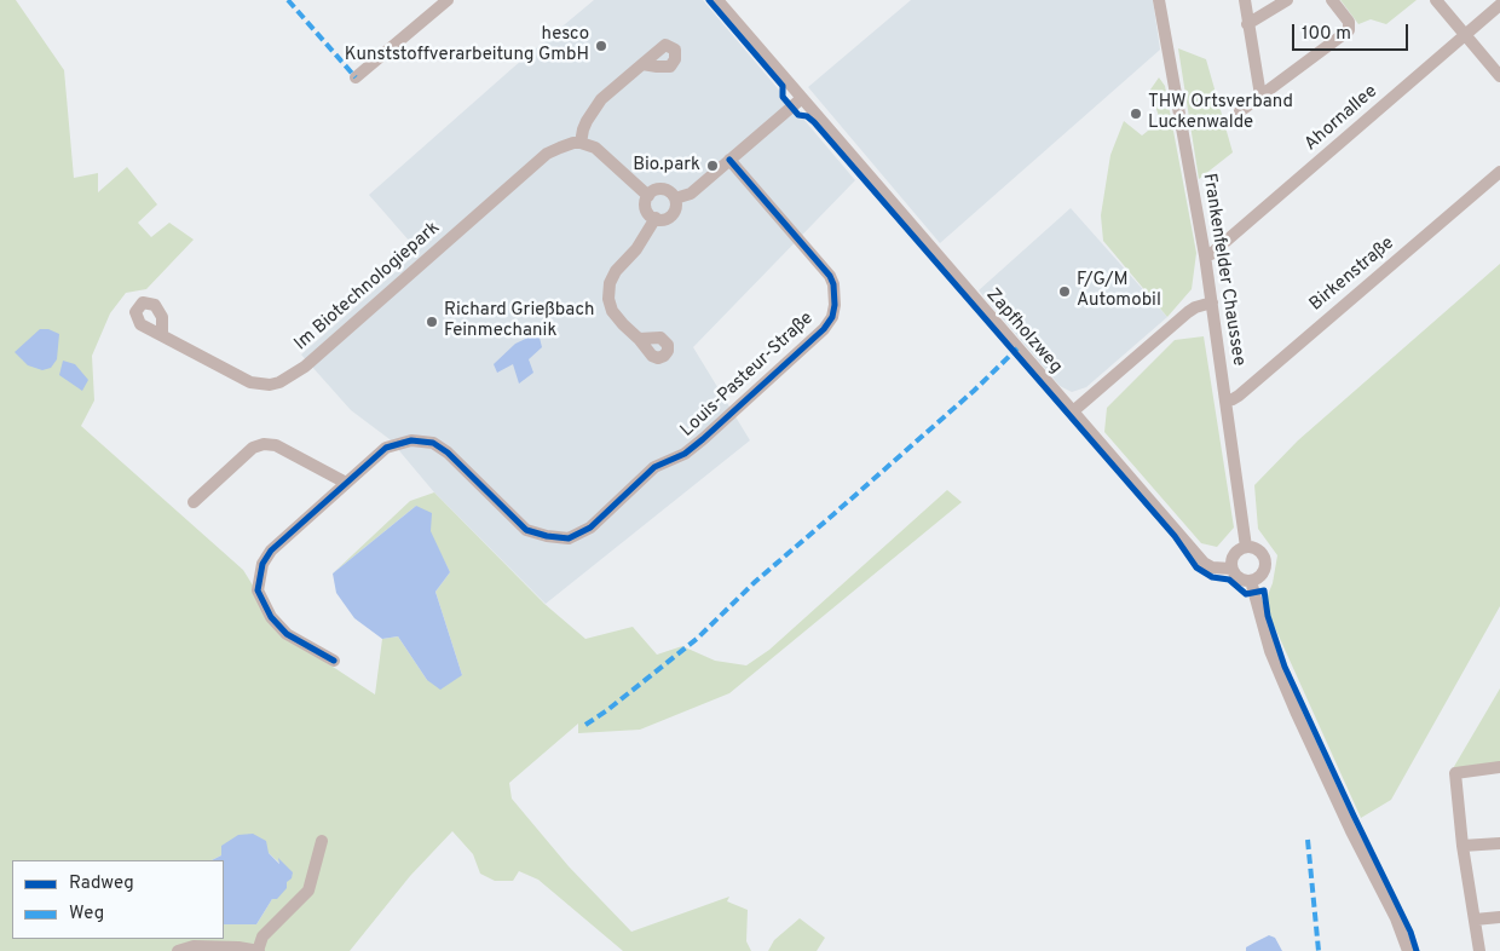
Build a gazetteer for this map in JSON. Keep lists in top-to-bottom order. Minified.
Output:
{"streets":{"street":["Ahornallee","Frankenfelder Chaussee","Birkenstraße","Im Biotechnologiepark","Zapfholzweg","Louis-Pasteur-Straße"]},"crossings":[["Ahornallee","Frankenfelder Chaussee"],["Frankenfelder Chaussee","Birkenstraße"],["Frankenfelder Chaussee","Zapfholzweg"]],"places":["hesco Kunststoffverarbeitung GmbH","THW Ortsverband Luckenwalde","Bio.park","F/G/M Automobil","Richard Grießbach Feinmechanik"],"legend":["Radweg","Weg"],"scale_bar":"100 m"}
